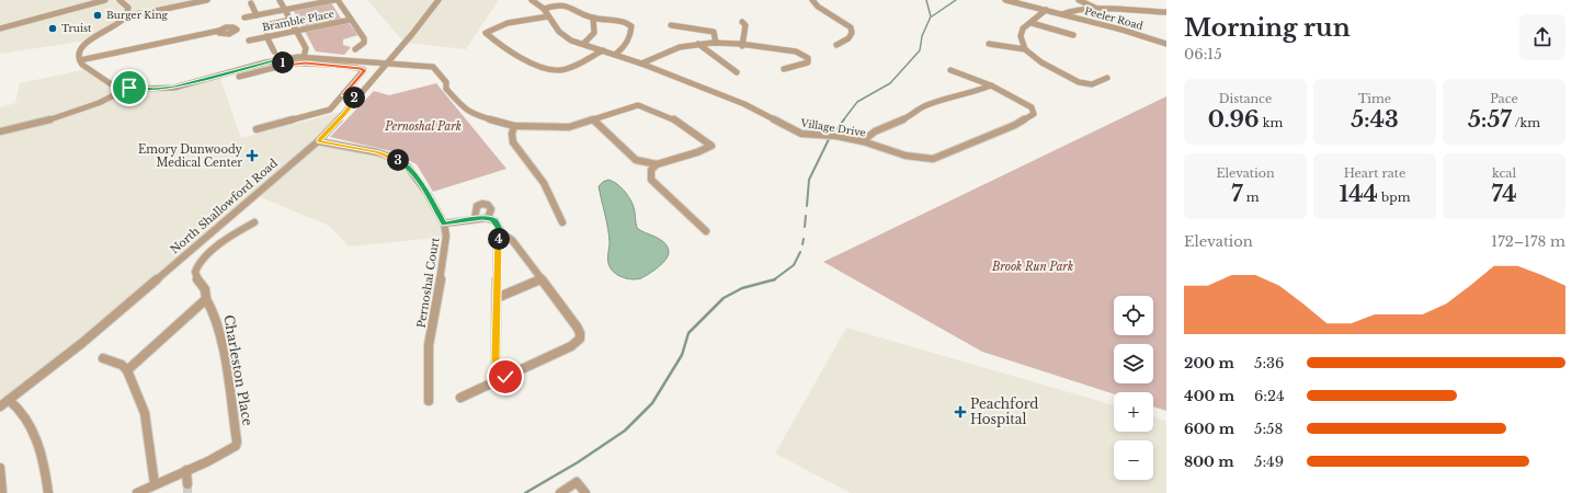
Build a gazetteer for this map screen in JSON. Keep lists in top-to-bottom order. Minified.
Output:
{"streets":{"street":["Peeler Road","Bramble Place","Village Drive","North Shallowford Road","Pernoshal Court","Charleston Place"]},"crossings":[["North Shallowford Road","Pernoshal Court"]],"parks":["Pernoshal Park","Brook Run Park"],"places":{"other":["Burger King","Truist"],"health":["Emory Dunwoody Medical Center","Peachford Hospital"]},"page":{"heading":["Morning run","06:15"],"pins":["1","2","3","4"],"stats":[["Distance","0.96 km"],["Time","5:43"],["Pace","5:57 /km"],["Elevation","7 m"],["Heart rate","144 bpm"],["kcal","74"]],"chart":["Elevation","172–178 m"],"map_buttons":["+","−"],"list":[{"name":"200 m","note":"5:36"},{"name":"400 m","note":"6:24"},{"name":"600 m","note":"5:58"},{"name":"800 m","note":"5:49"}]}}
